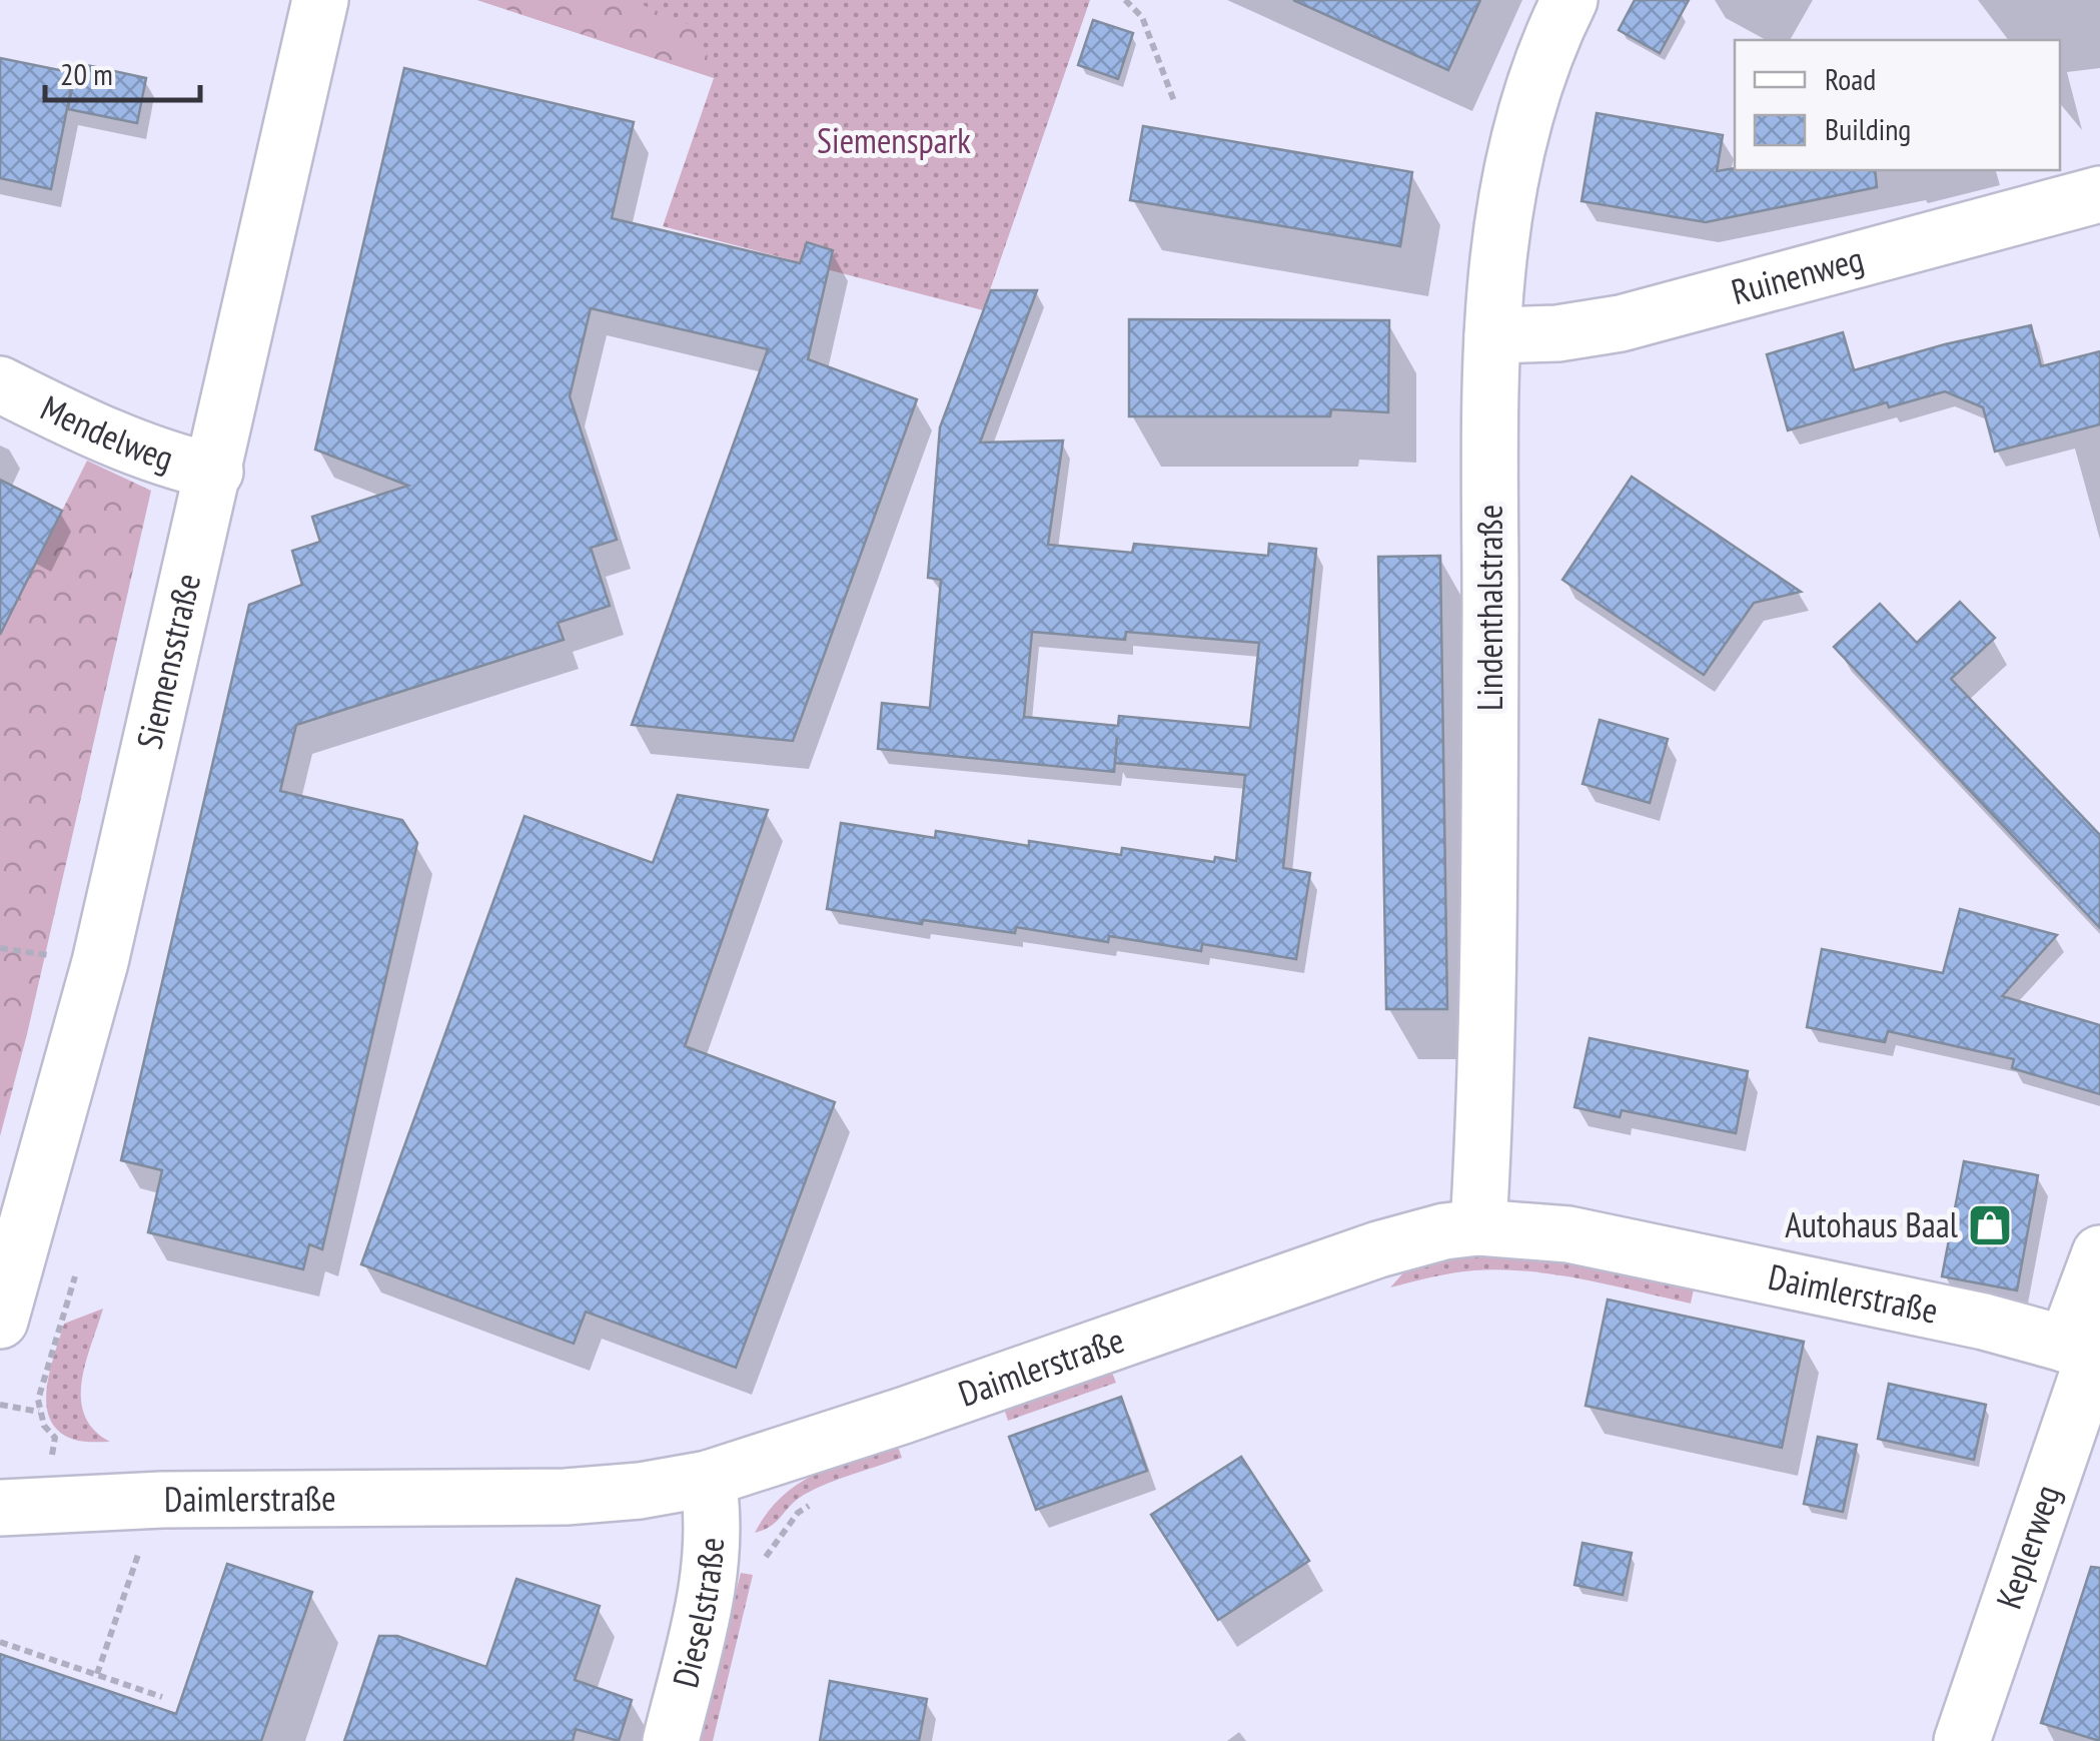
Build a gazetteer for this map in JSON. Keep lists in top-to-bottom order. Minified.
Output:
{"streets":{"street":["Ruinenweg","Mendelweg","Lindenthalstraße","Siemensstraße","Daimlerstraße","Keplerweg","Dieselstraße"]},"crossings":[["Ruinenweg","Lindenthalstraße"],["Mendelweg","Siemensstraße"],["Lindenthalstraße","Daimlerstraße"],["Daimlerstraße","Keplerweg"],["Daimlerstraße","Dieselstraße"]],"parks":["Siemenspark"],"places":{"shop":["Autohaus Baal"]},"legend":["Road","Building"],"scale_bar":"20 m"}
